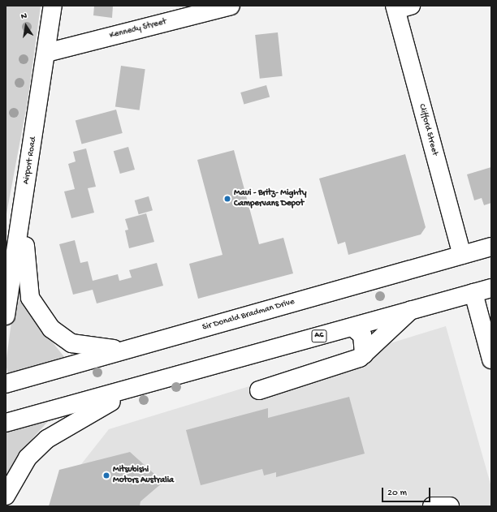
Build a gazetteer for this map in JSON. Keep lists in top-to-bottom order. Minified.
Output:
{"streets":{"main road":["Kennedy Street","Clifford Street","Airport Road","Sir Donald Bradman Drive","A6"]},"crossings":[["Kennedy Street","Airport Road"],["Clifford Street","Sir Donald Bradman Drive"]],"places":["Maui - Britz- Mighty Campervans Depot","Mitsubishi Motors Australia"],"scale_bar":"20 m","north":"top"}
